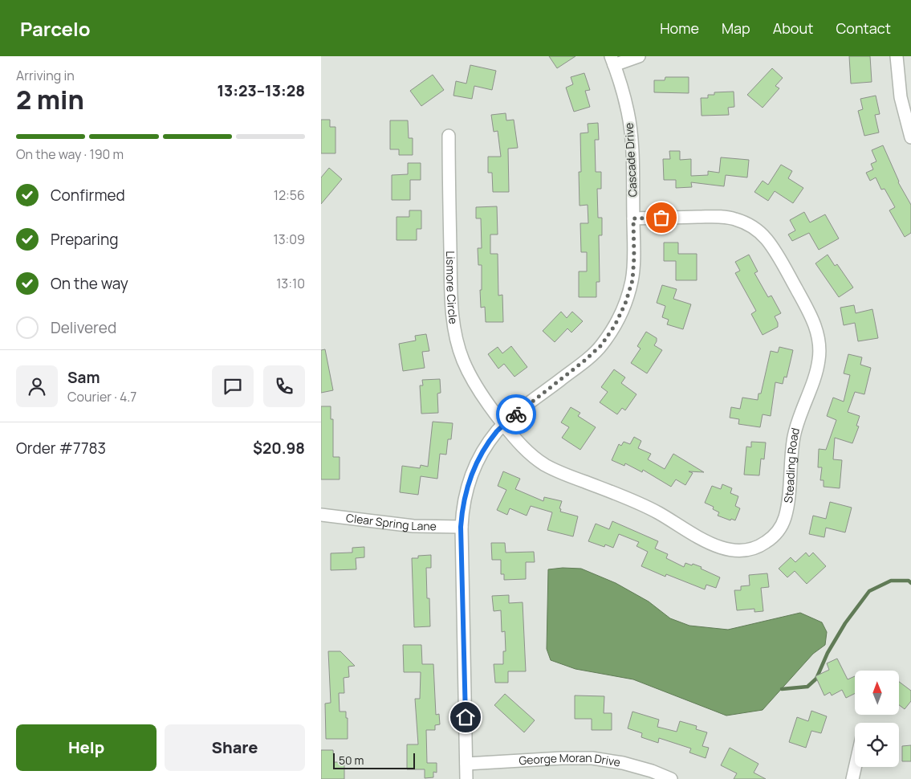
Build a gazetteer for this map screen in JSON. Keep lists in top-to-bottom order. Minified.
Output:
{"streets":{"street":["Cascade Drive","Lismore Circle","Steading Road","Clear Spring Lane","George Moran Drive"]},"crossings":[["Cascade Drive","Lismore Circle"],["Cascade Drive","Steading Road"],["Cascade Drive","Clear Spring Lane"],["Cascade Drive","George Moran Drive"],["Lismore Circle","Steading Road"]],"scale_bar":"50 m","north":"top","page":{"header":"Parcelo","nav":["Home","Map","About","Contact"],"heading":["2 min","Arriving in","13:23–13:28"],"panel":["Sam","Courier · 4.7","Order #7783","$20.98"],"bar":"On the way · 190 m","list":[["Confirmed","12:56"],["Preparing","13:09"],["On the way","13:10"],"Delivered"],"buttons":["Help","Share"],"scale":"50 m"}}
